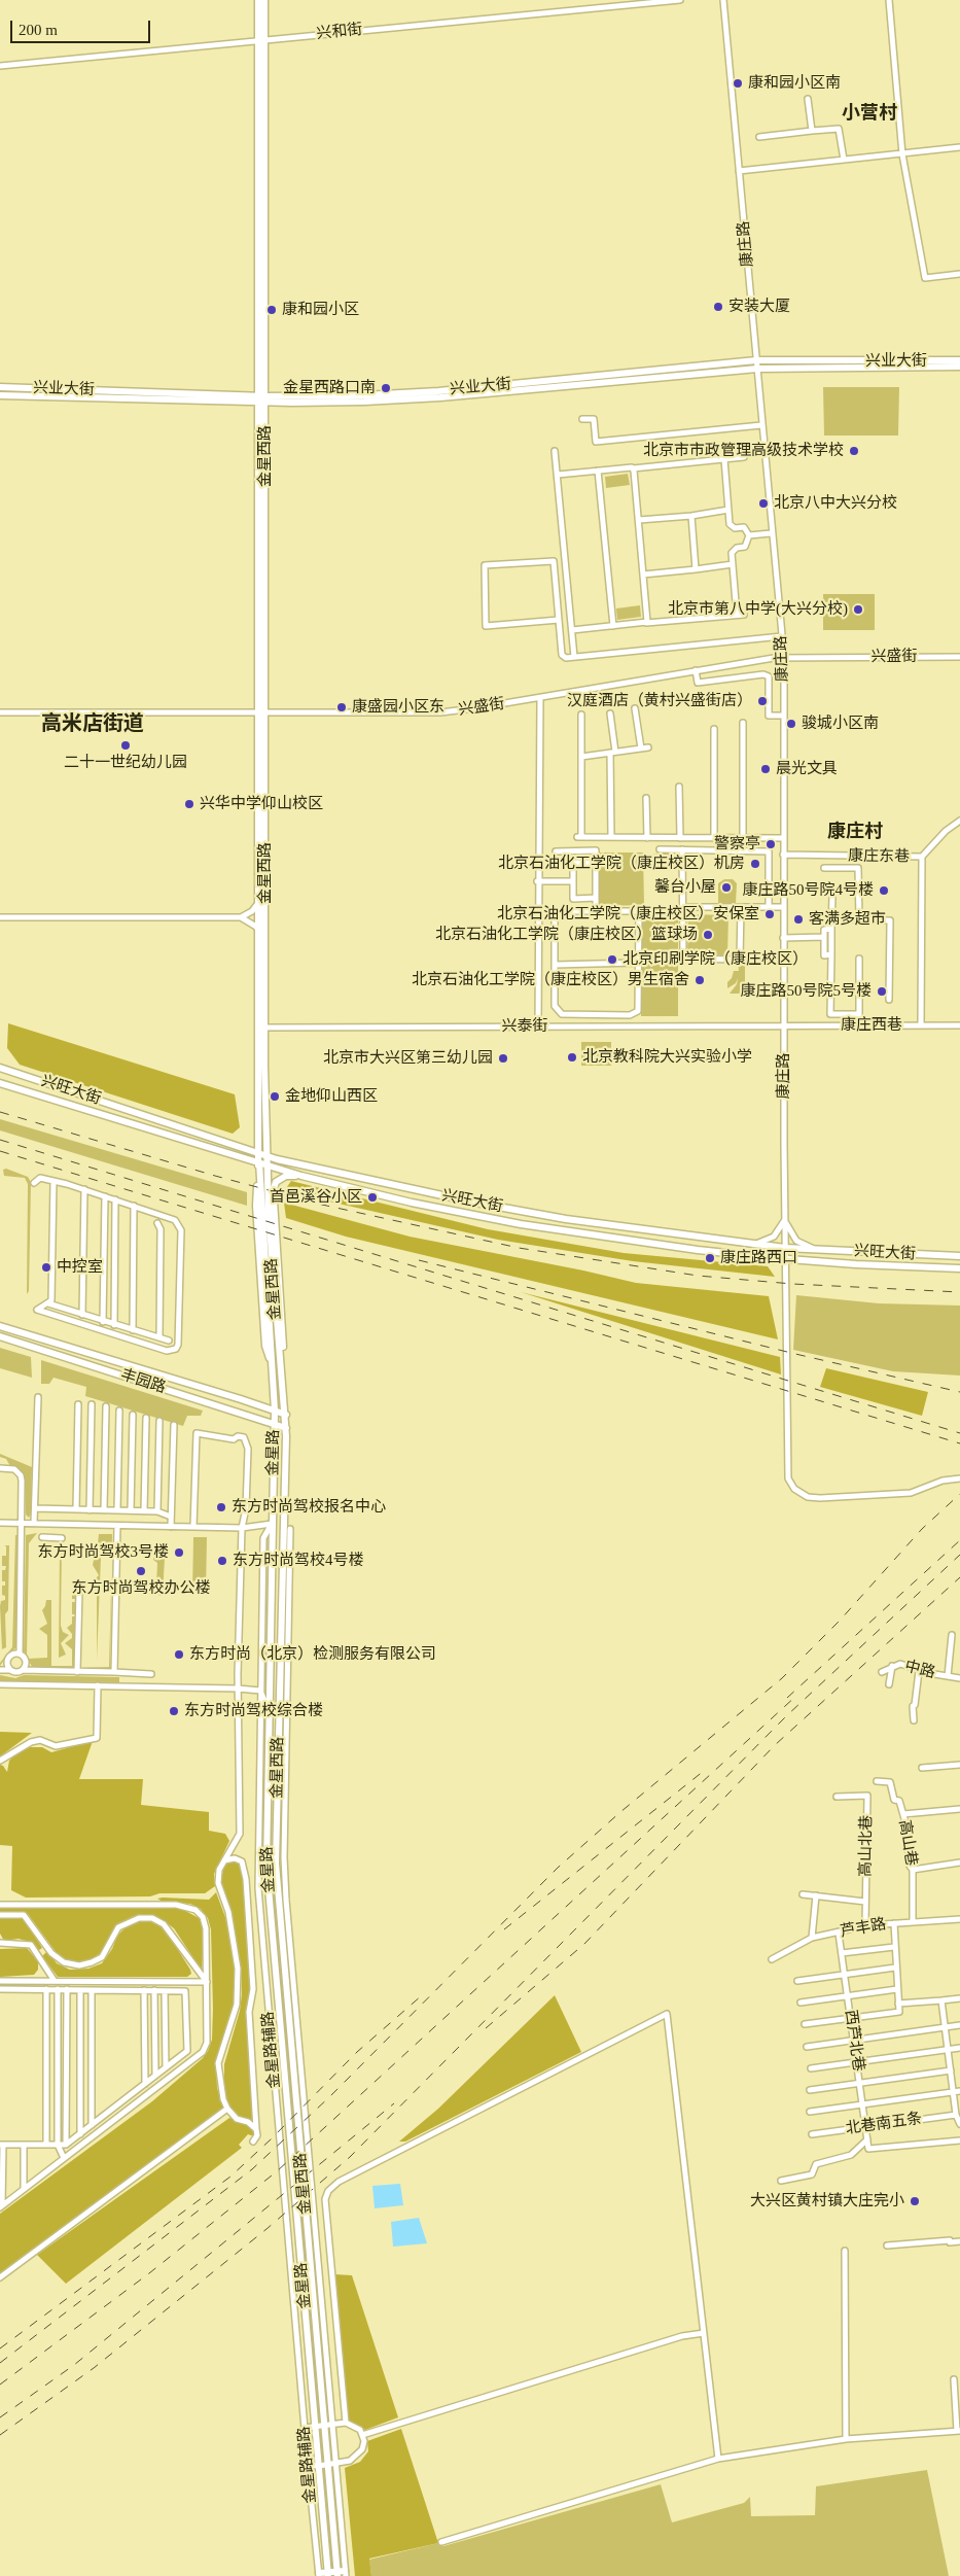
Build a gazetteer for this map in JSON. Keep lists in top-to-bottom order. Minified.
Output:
{"streets":{"main road":["兴业大街","金星西路","兴旺大街","丰园路","金星路"],"street":["兴和街","康庄路","兴盛街","康庄东巷","康庄西巷","兴泰街","中路","高山巷","高山北巷","芦丰路","西芦北巷","金星路辅路","北巷南五条"]},"crossings":[["兴和街","金星西路"],["康庄路","兴业大街"],["康庄路","兴盛街"],["康庄路","康庄东巷"],["康庄路","康庄西巷"],["康庄路","兴泰街"],["康庄路","兴旺大街"],["兴业大街","金星西路"],["金星西路","兴盛街"],["金星西路","兴泰街"],["金星西路","兴旺大街"],["金星西路","丰园路"],["金星西路","金星路"],["金星西路","金星路辅路"],["康庄西巷","兴泰街"],["兴旺大街","金星路"],["丰园路","金星路"],["金星路","金星路辅路"],["高山巷","芦丰路"],["高山北巷","芦丰路"],["芦丰路","西芦北巷"],["西芦北巷","北巷南五条"]],"districts":["小营村","高米店街道","康庄村"],"places":["康和园小区南","安装大厦","康和园小区","金星西路口南","北京市市政管理高级技术学校","北京八中大兴分校","北京市第八中学(大兴分校)","汉庭酒店（黄村兴盛街店）","康盛园小区东","骏城小区南","二十一世纪幼儿园","晨光文具","兴华中学仰山校区","警察亭","北京石油化工学院（康庄校区）机房","馨台小屋","康庄路50号院4号楼","北京石油化工学院（康庄校区）安保室","客满多超市","北京石油化工学院（康庄校区）篮球场","北京印刷学院（康庄校区）","北京石油化工学院（康庄校区）男生宿舍","康庄路50号院5号楼","北京教科院大兴实验小学","北京市大兴区第三幼儿园","金地仰山西区","首邑溪谷小区","康庄路西口","中控室","东方时尚驾校报名中心","东方时尚驾校3号楼","东方时尚驾校4号楼","东方时尚驾校办公楼","东方时尚（北京）检测服务有限公司","东方时尚驾校综合楼","大兴区黄村镇大庄完小"],"scale_bar":"200 m"}
